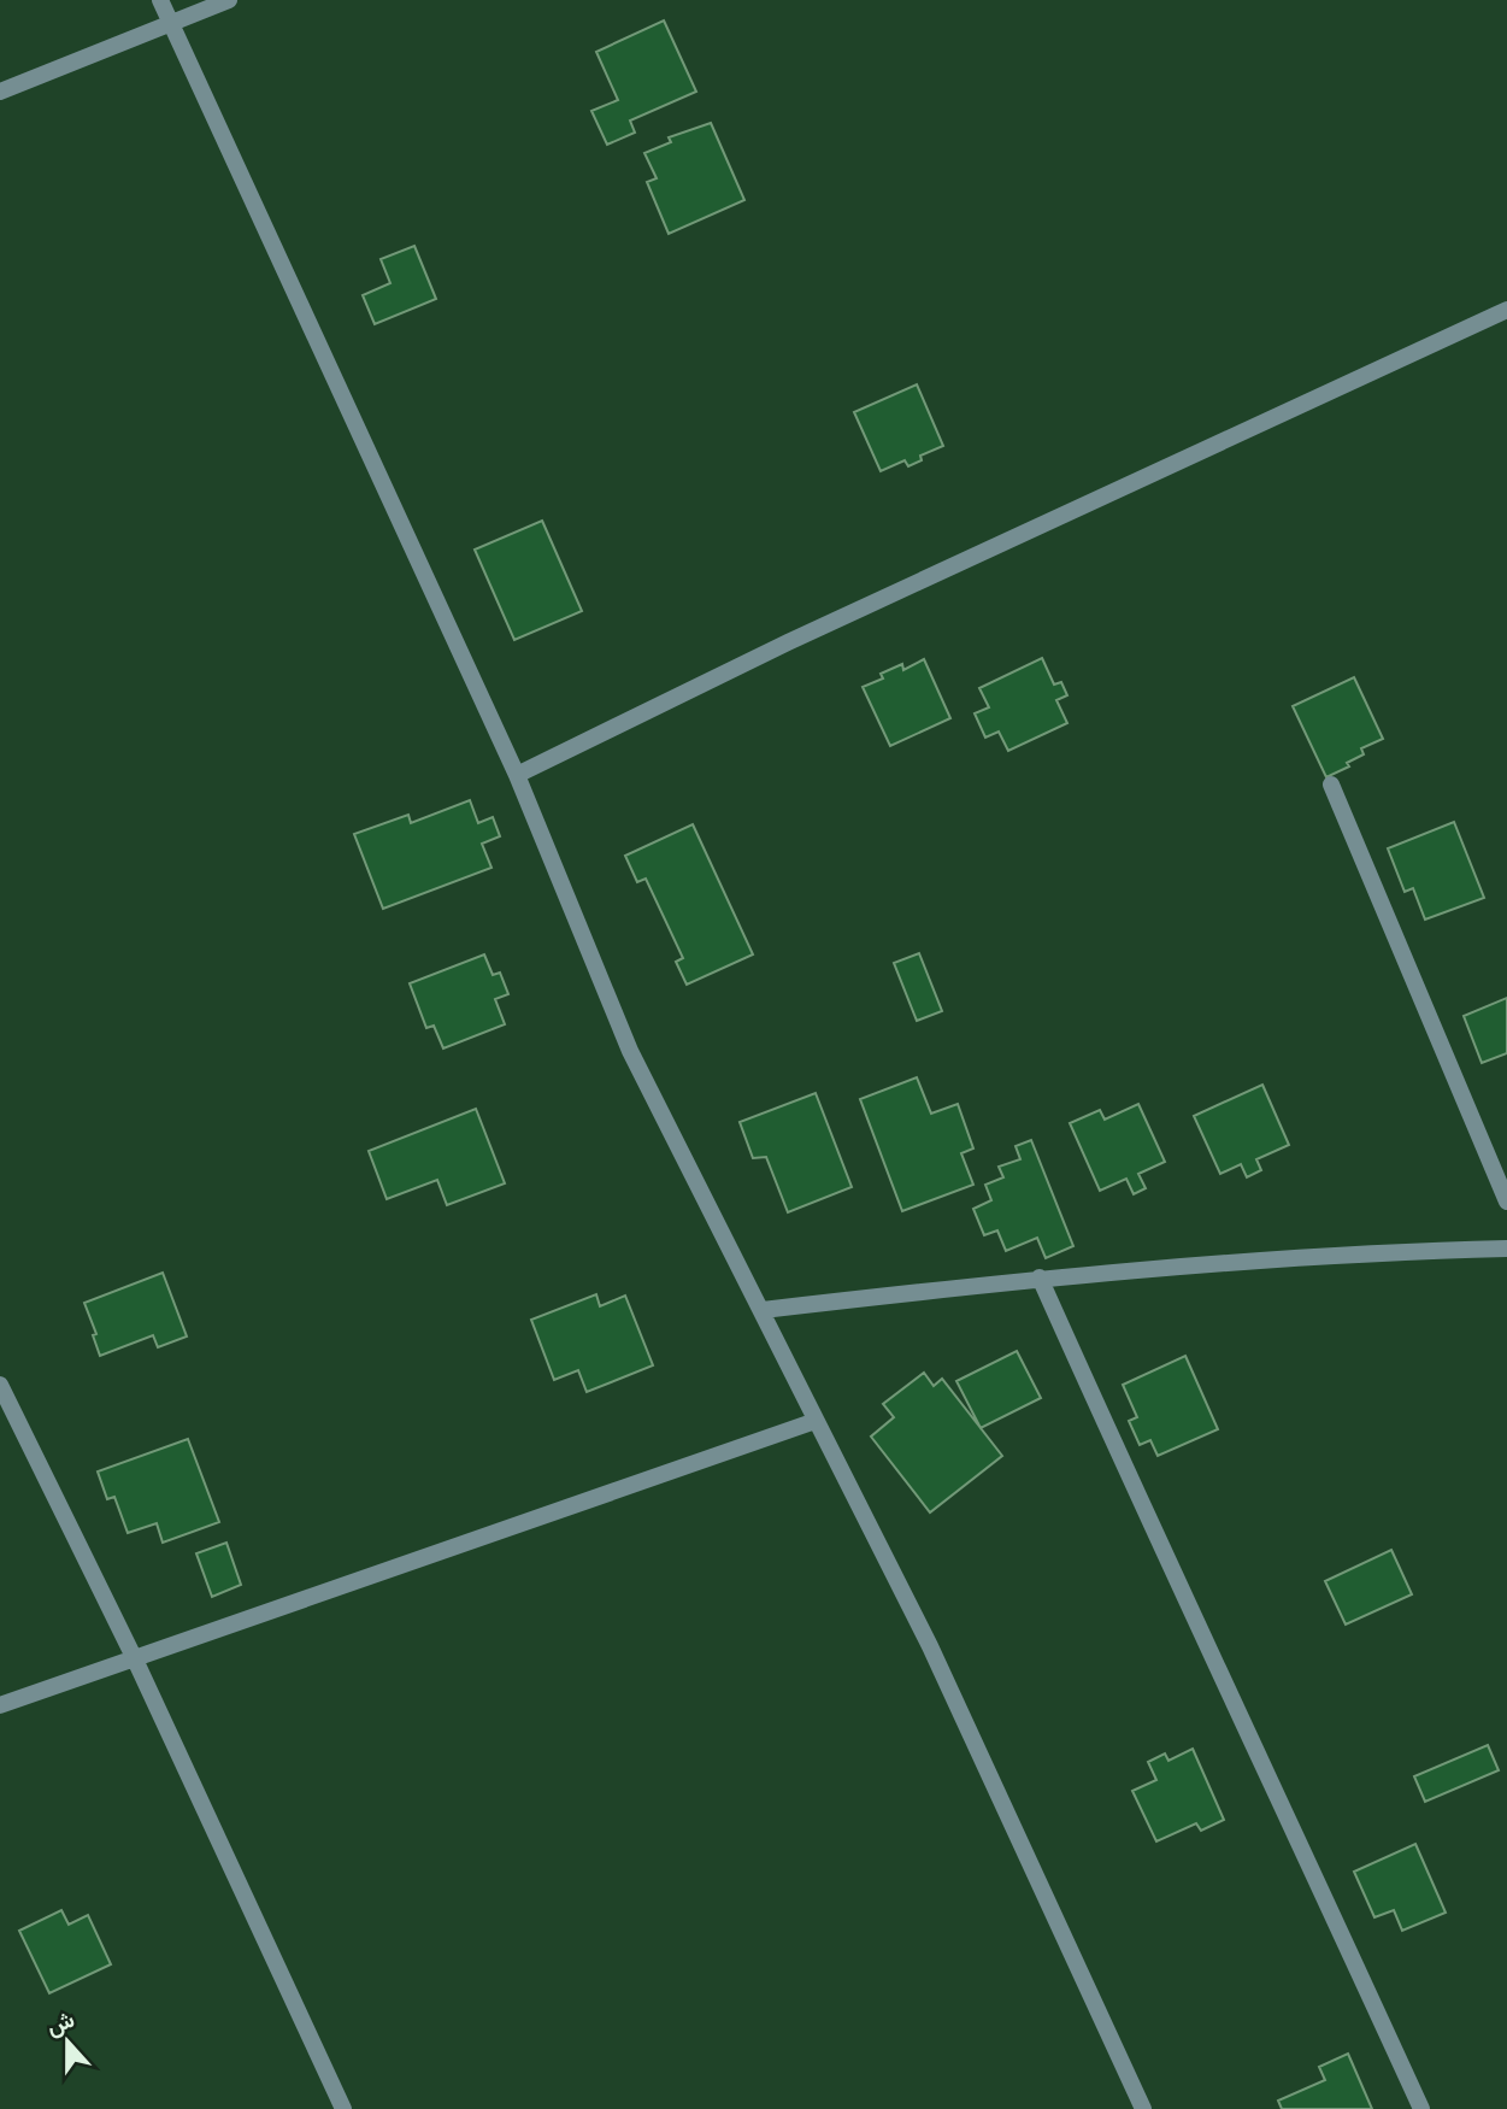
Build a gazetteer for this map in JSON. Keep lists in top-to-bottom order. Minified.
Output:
{"north":"top"}
